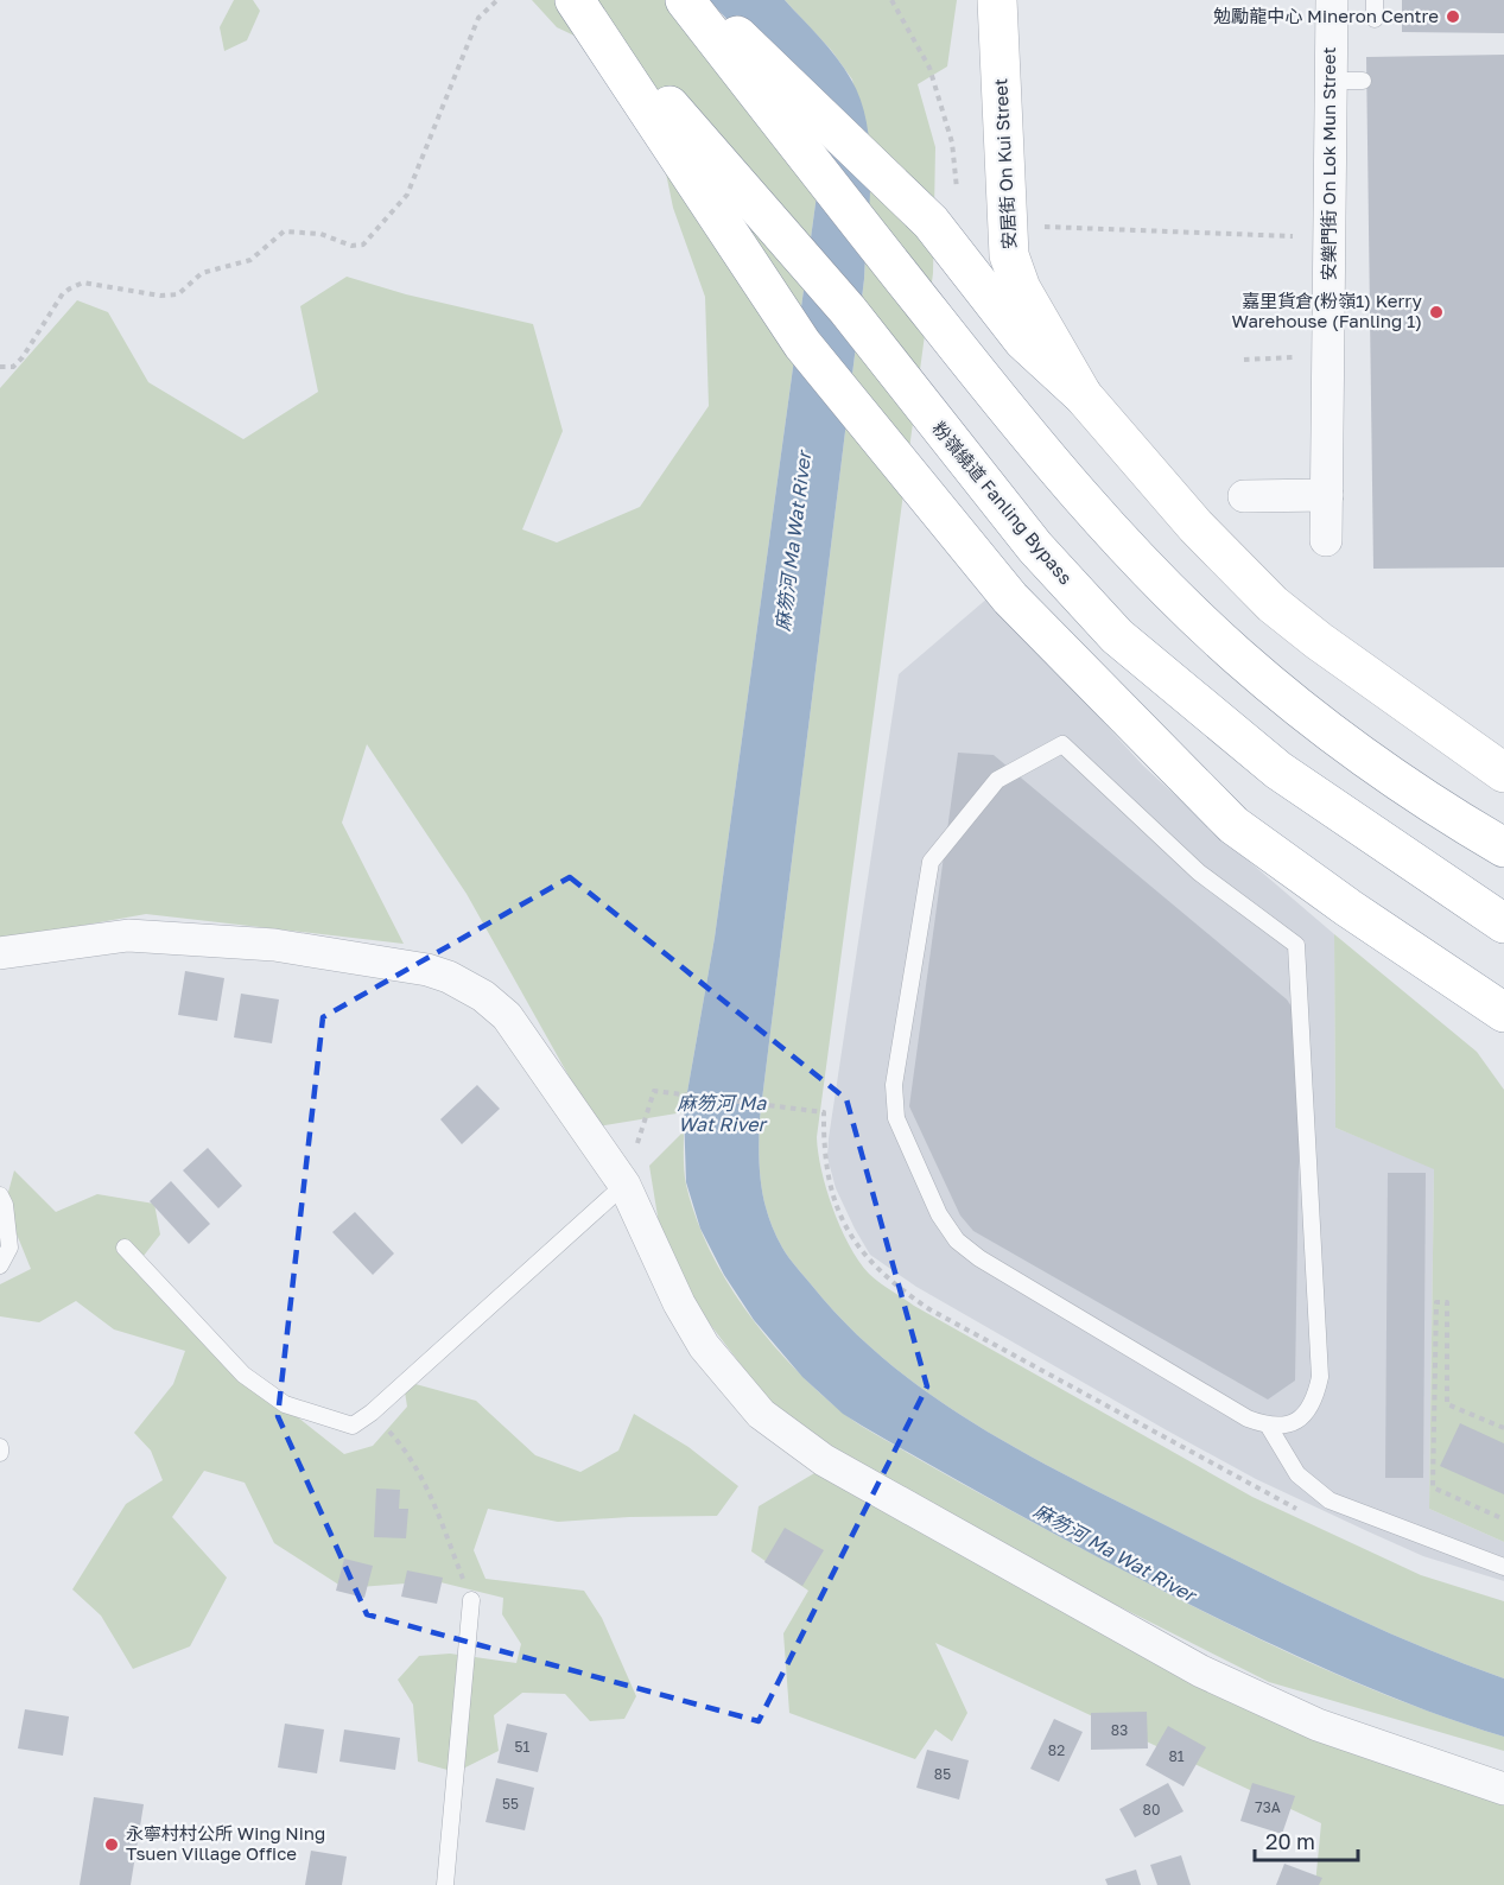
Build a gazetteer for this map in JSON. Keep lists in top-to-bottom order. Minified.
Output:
{"streets":{"main road":["安居街 On Kui Street","粉嶺繞道 Fanling Bypass"],"street":["安樂門街 On Lok Mun Street"]},"water":["麻笏河 Ma Wat River"],"places":["勉勵龍中心 Mineron Centre","嘉里貨倉(粉嶺1) Kerry Warehouse (Fanling 1)","永寧村村公所 Wing Ning Tsuen Village Office"],"house_numbers":["83","51","82","81","85","55","73A","80"],"scale_bar":"20 m"}
